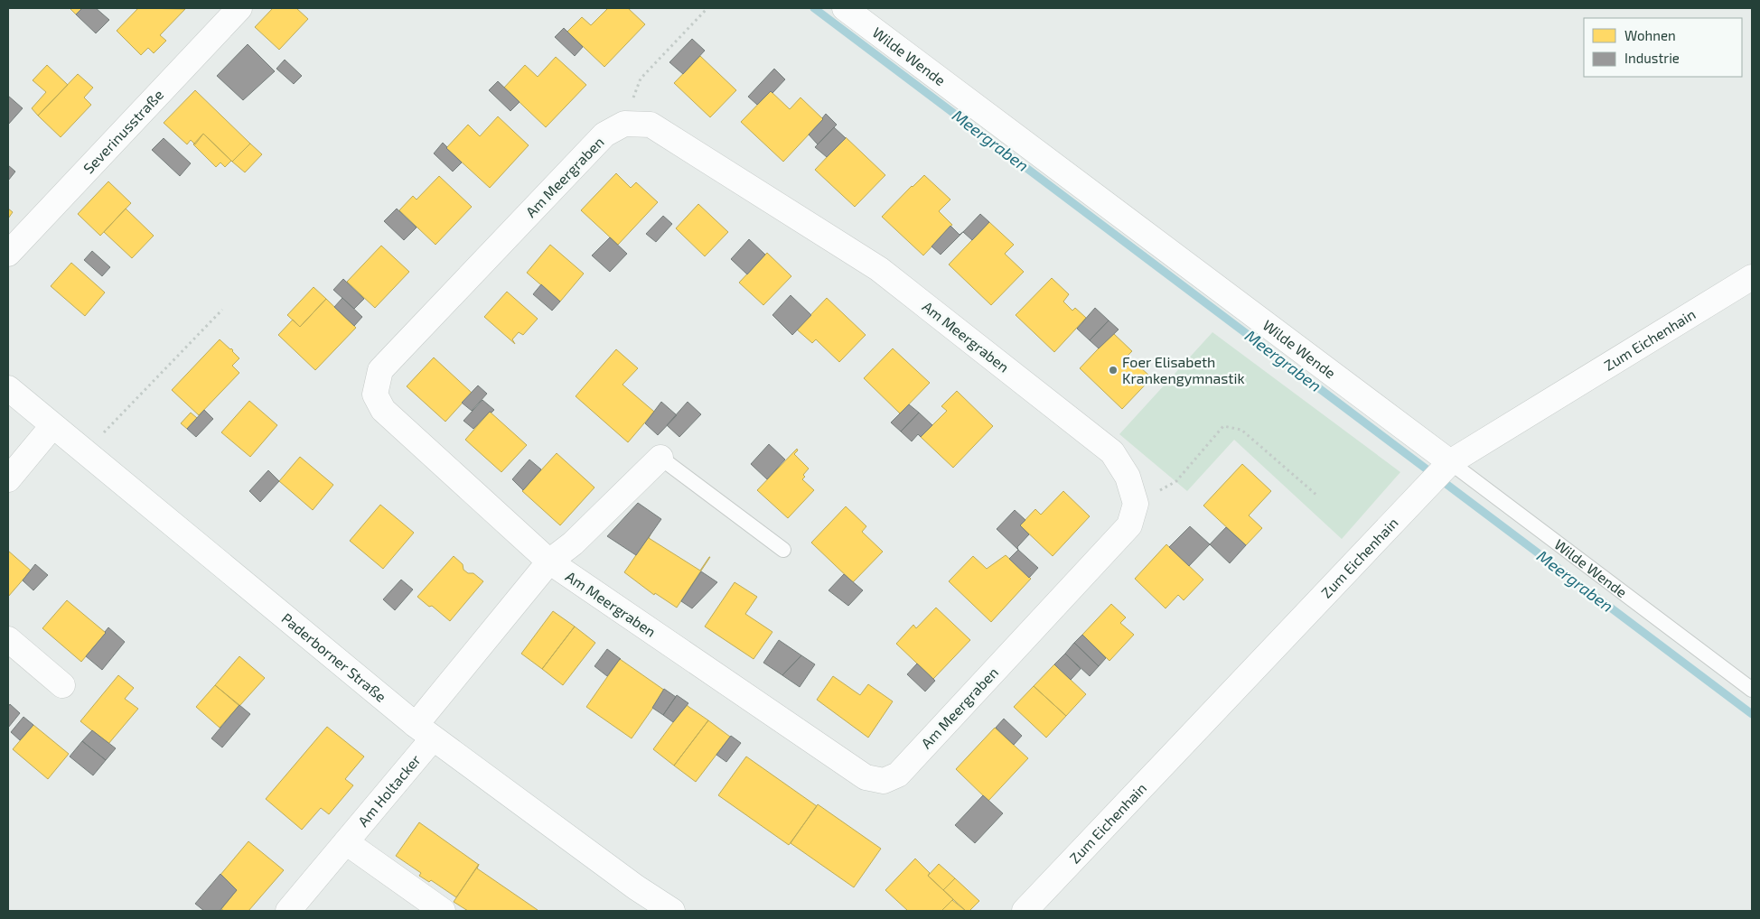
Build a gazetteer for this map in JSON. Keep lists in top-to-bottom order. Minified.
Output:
{"streets":{"street":["Wilde Wende","Severinusstraße","Am Meergraben","Zum Eichenhain","Paderborner Straße","Am Holtacker"]},"crossings":[["Wilde Wende","Zum Eichenhain"],["Am Meergraben","Paderborner Straße"],["Am Meergraben","Am Holtacker"],["Paderborner Straße","Am Holtacker"]],"water":["Meergraben"],"places":["Foer Elisabeth Krankengymnastik"],"legend":["Wohnen","Industrie"]}
